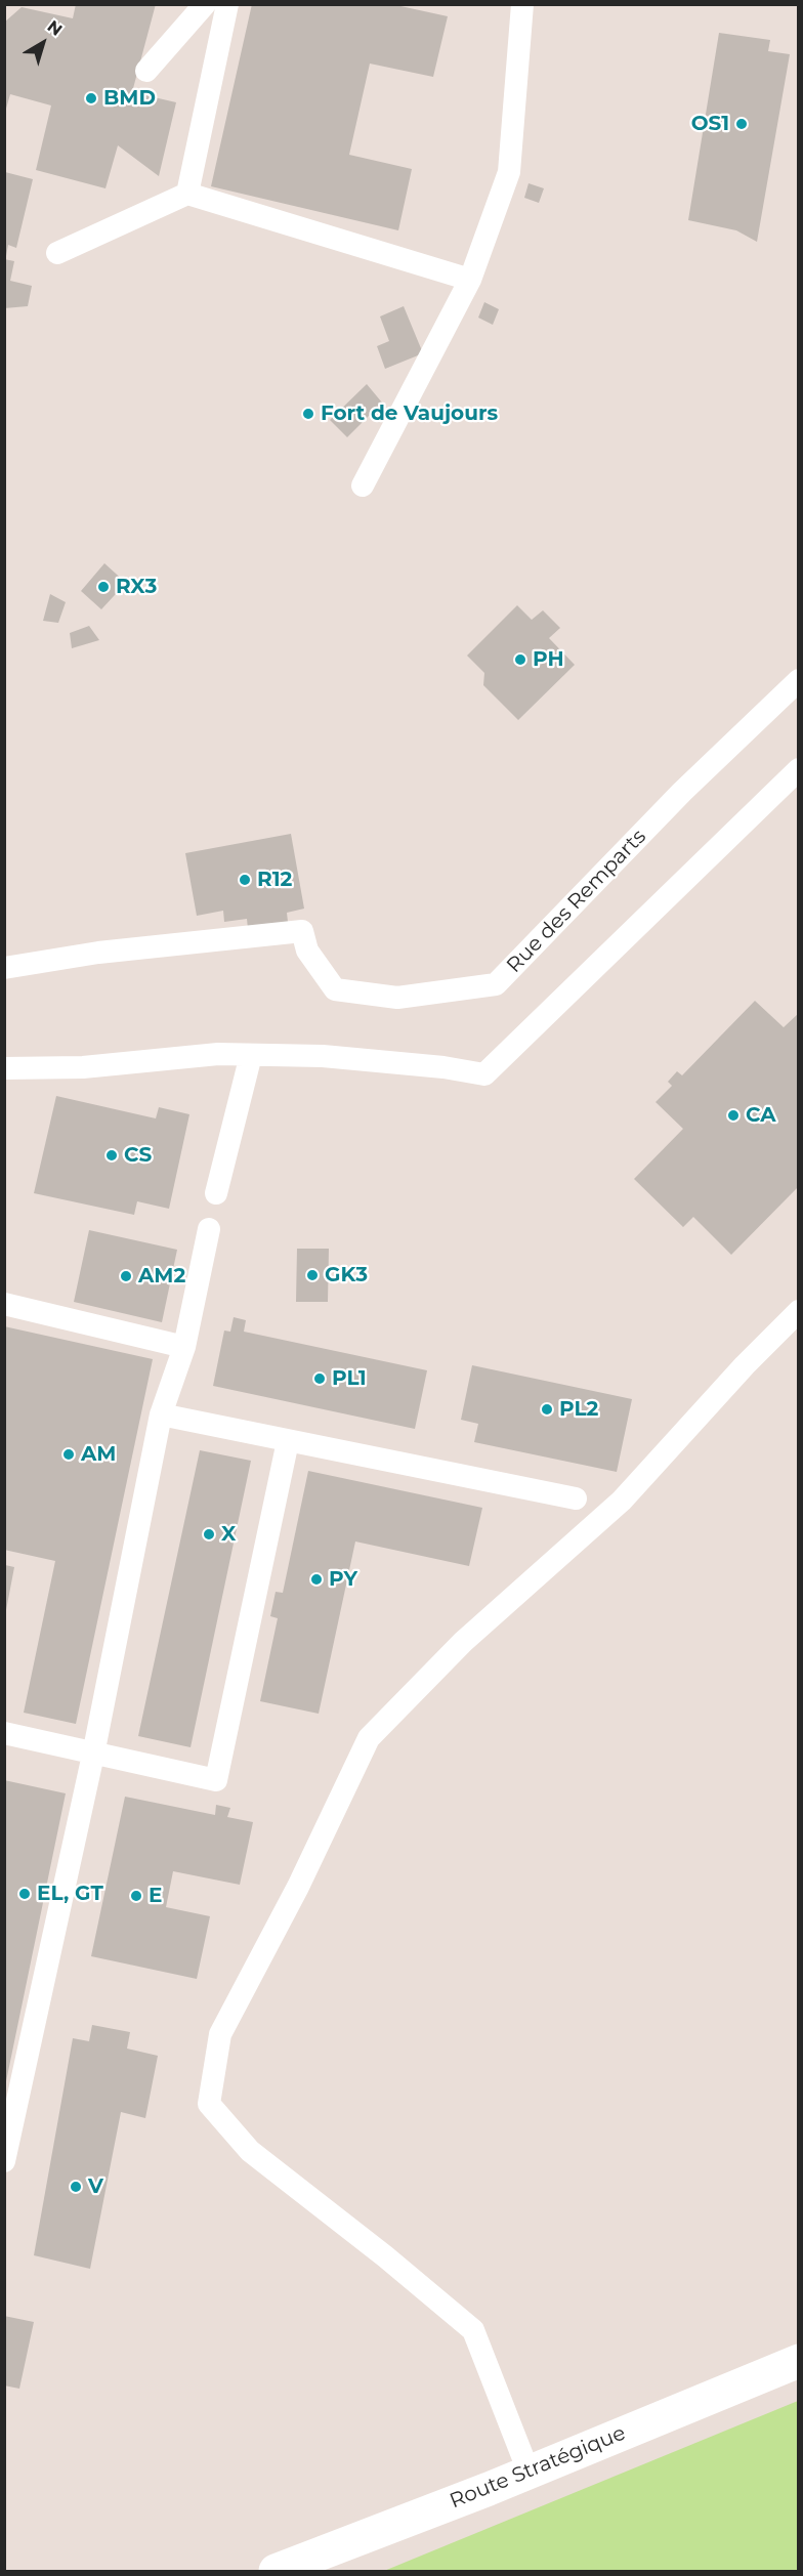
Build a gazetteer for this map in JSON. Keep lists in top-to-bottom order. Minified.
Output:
{"streets":{"street":["Route Stratégique"],"lane":["Rue des Remparts"]},"places":["BMD","OS1","Fort de Vaujours","RX3","PH","R12","CA","CS","GK3","AM2","PL1","PL2","AM","X","PY","EL, GT","E","V"],"north":"top right"}
